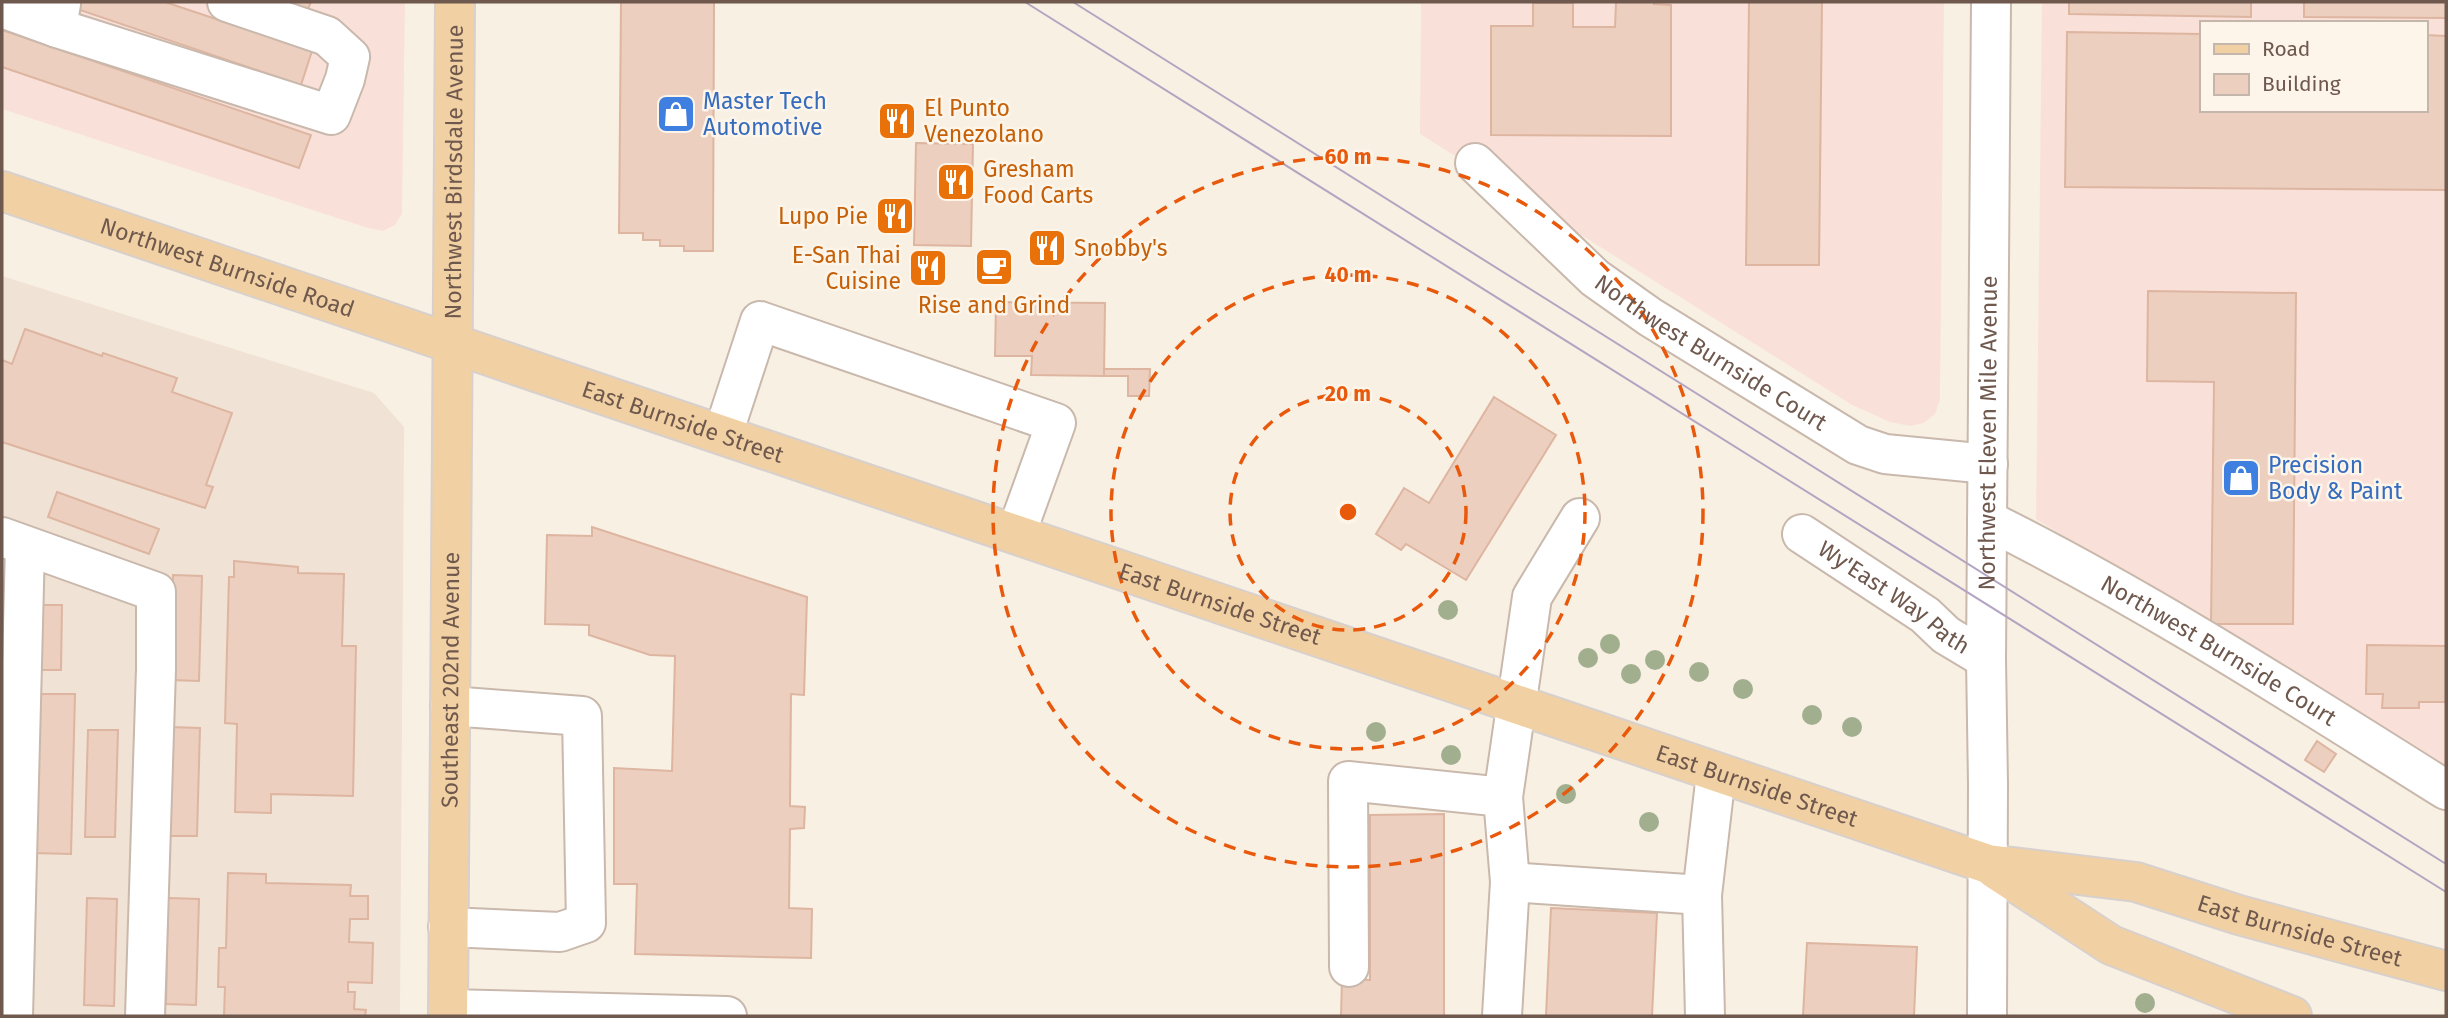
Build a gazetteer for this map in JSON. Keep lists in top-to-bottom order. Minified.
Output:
{"streets":{"main road":["Northwest Birdsdale Avenue","Northwest Burnside Road","East Burnside Street","Southeast 202nd Avenue"],"street":["Northwest Burnside Court","Northwest Eleven Mile Avenue","Wy'East Way Path"]},"crossings":[["Northwest Birdsdale Avenue","Northwest Burnside Road"],["Northwest Birdsdale Avenue","East Burnside Street"],["Northwest Birdsdale Avenue","Southeast 202nd Avenue"],["Northwest Burnside Road","East Burnside Street"],["Northwest Burnside Road","Southeast 202nd Avenue"],["Northwest Burnside Court","Northwest Eleven Mile Avenue"],["East Burnside Street","Northwest Eleven Mile Avenue"],["East Burnside Street","Southeast 202nd Avenue"],["Northwest Eleven Mile Avenue","Wy'East Way Path"]],"places":{"shop":["Master Tech Automotive","Precision Body & Paint"],"restaurant":["El Punto Venezolano","Gresham Food Carts","Lupo Pie","Snobby's","E-San Thai Cuisine"],"cafe":["Rise and Grind"]},"legend":["Road","Building"],"rings":["60 m","40 m","20 m"]}
